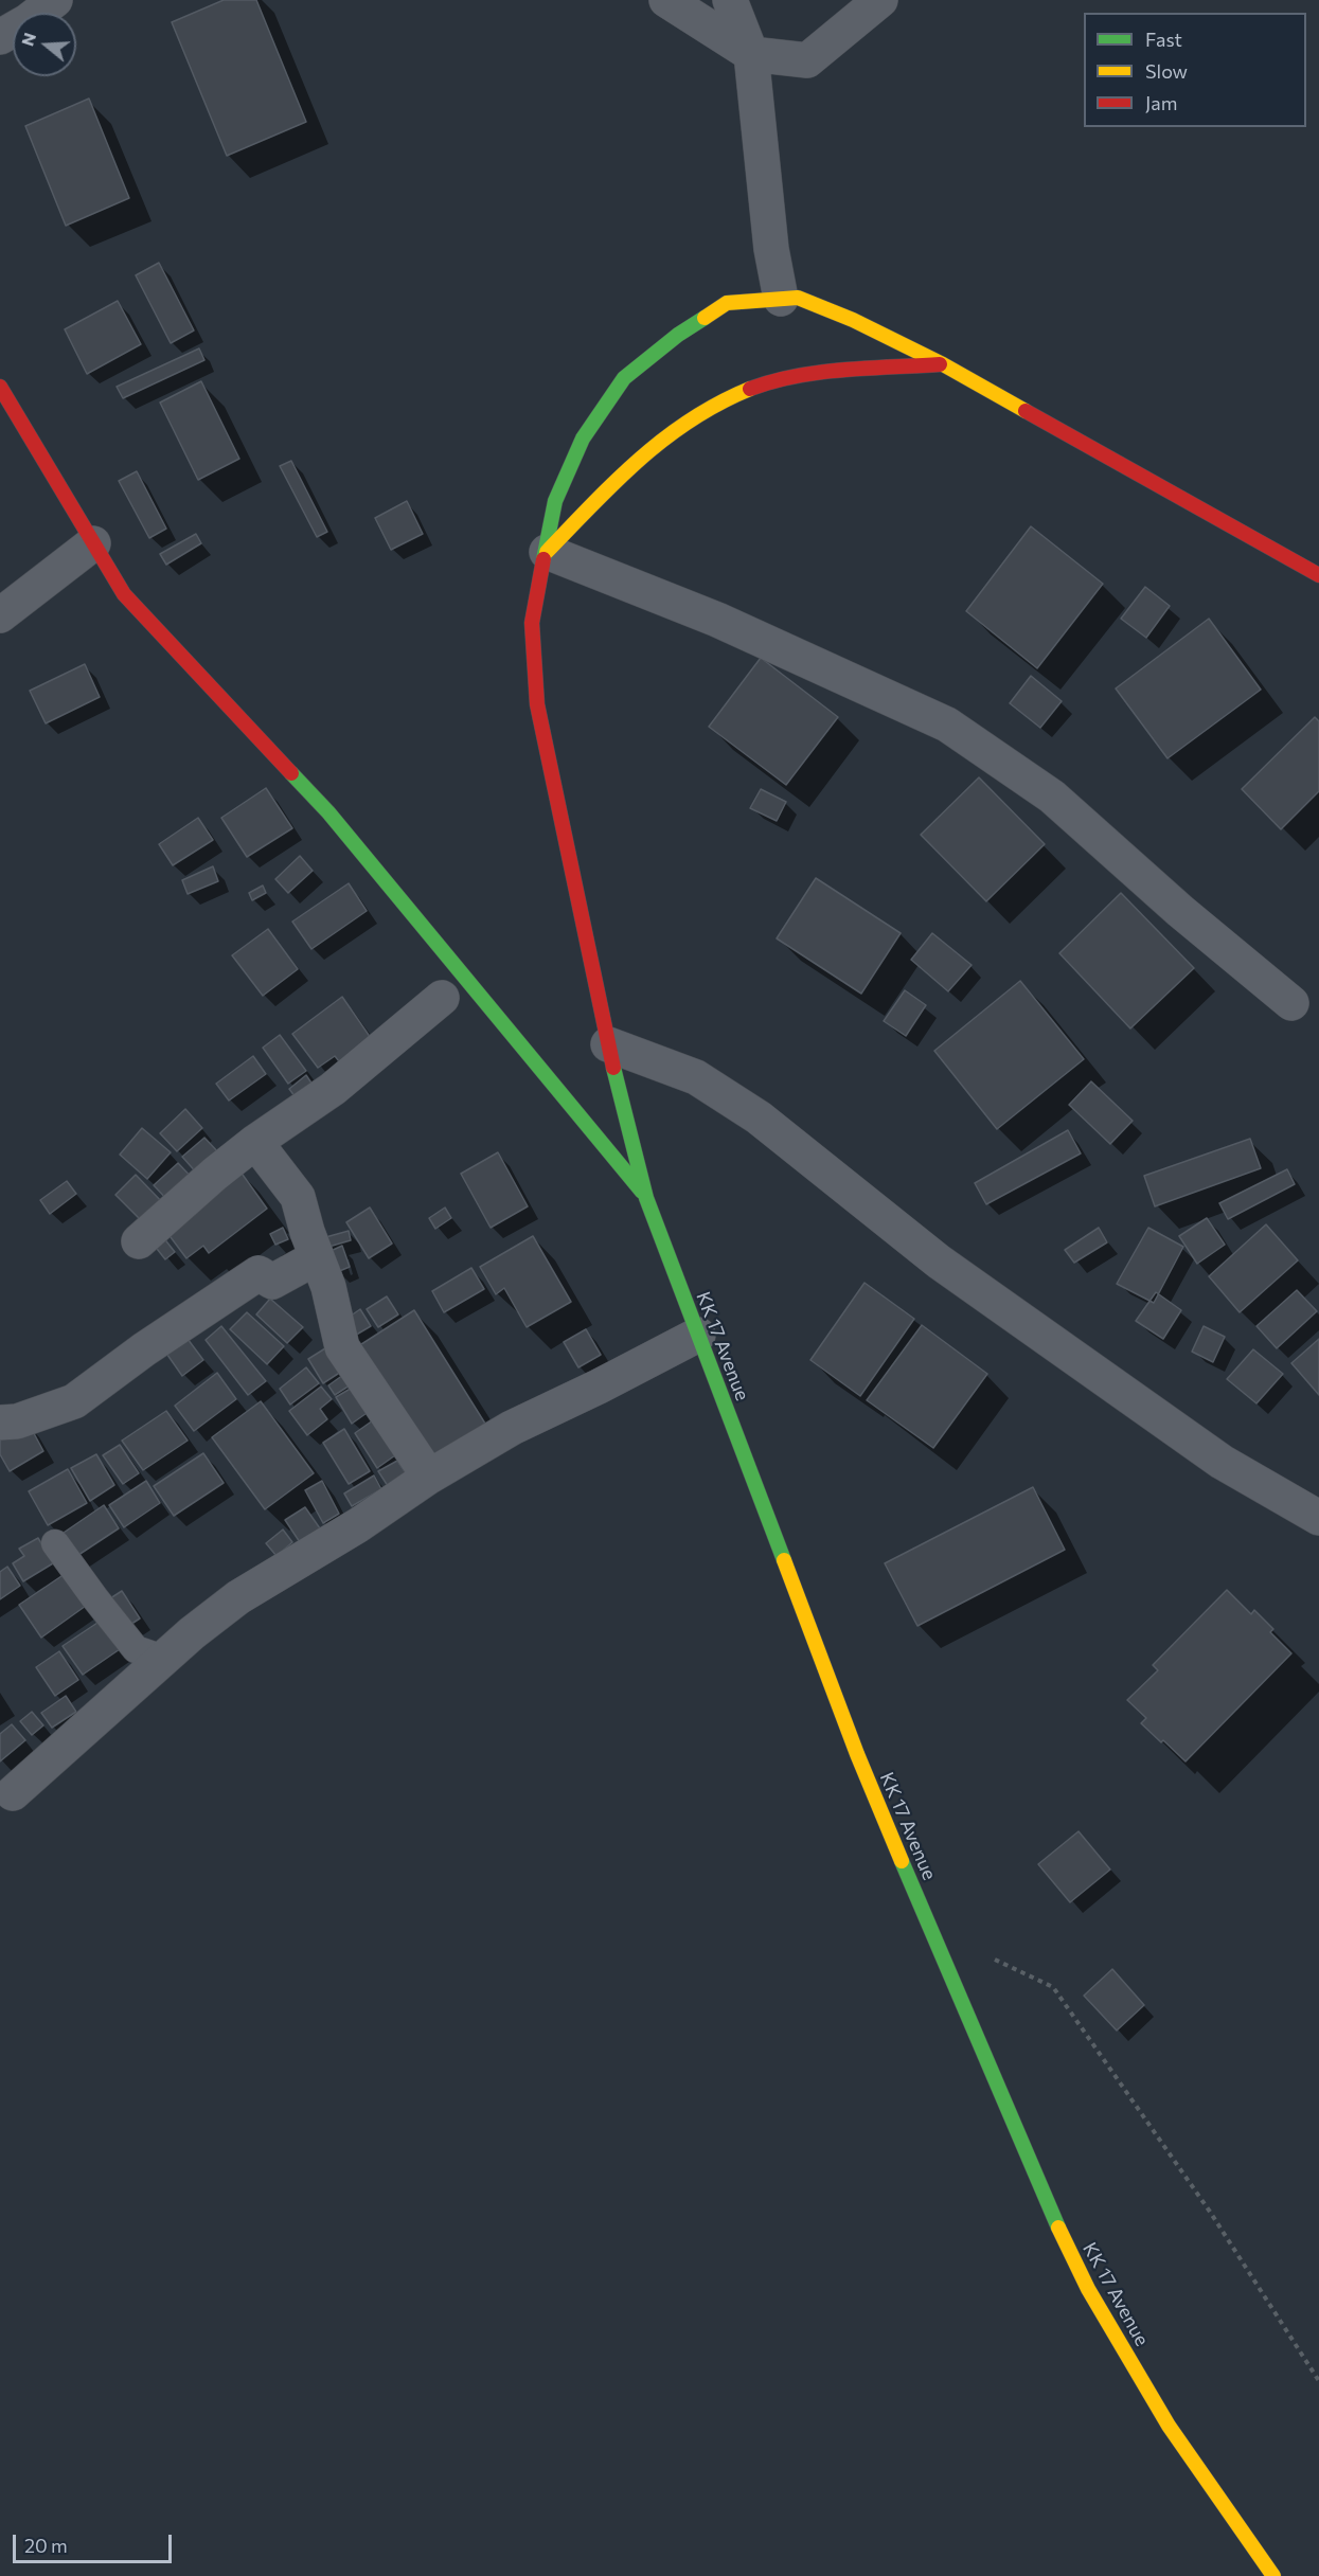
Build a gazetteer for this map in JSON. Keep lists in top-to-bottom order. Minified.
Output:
{"streets":{"street":["KK 17 Avenue"]},"legend":["Fast","Slow","Jam"],"scale_bar":"20 m","north":"left"}
